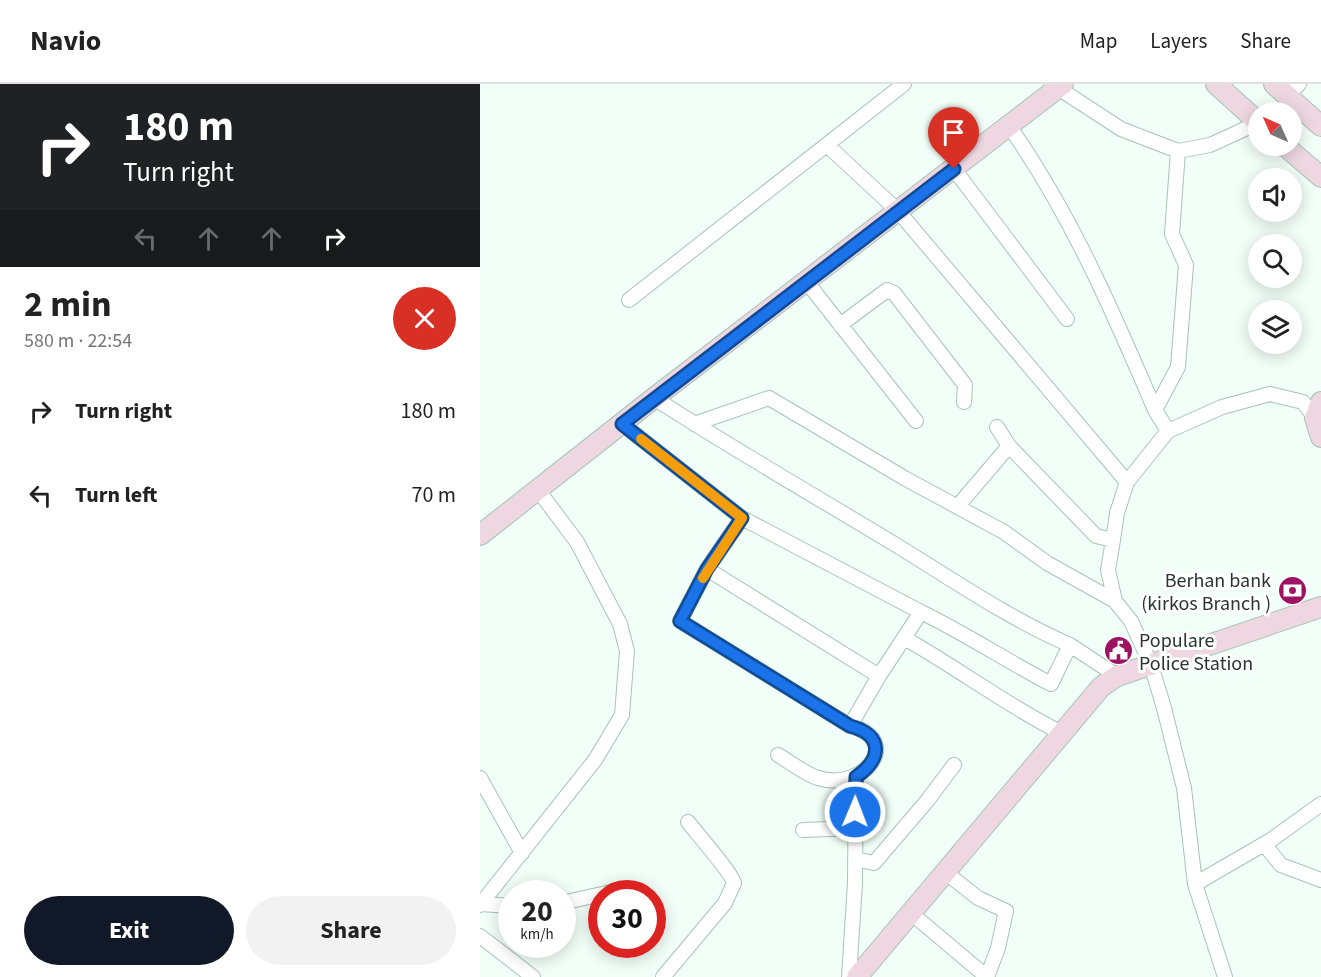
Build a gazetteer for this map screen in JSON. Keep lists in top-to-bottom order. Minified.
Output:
{"places":{"bank":["Berhan bank (kirkos Branch )"],"public building":["Populare Police Station"]},"north":"top left","page":{"header":"Navio","nav":["Map","Layers","Share"],"turn":["180 m","Turn right"],"heading":["2 min","580 m · 22:54"],"list":[{"name":"Turn right","value":"180 m"},{"name":"Turn left","value":"70 m"}],"speed":"20 km/h","limit":"30","buttons":["Exit","Share"]}}
